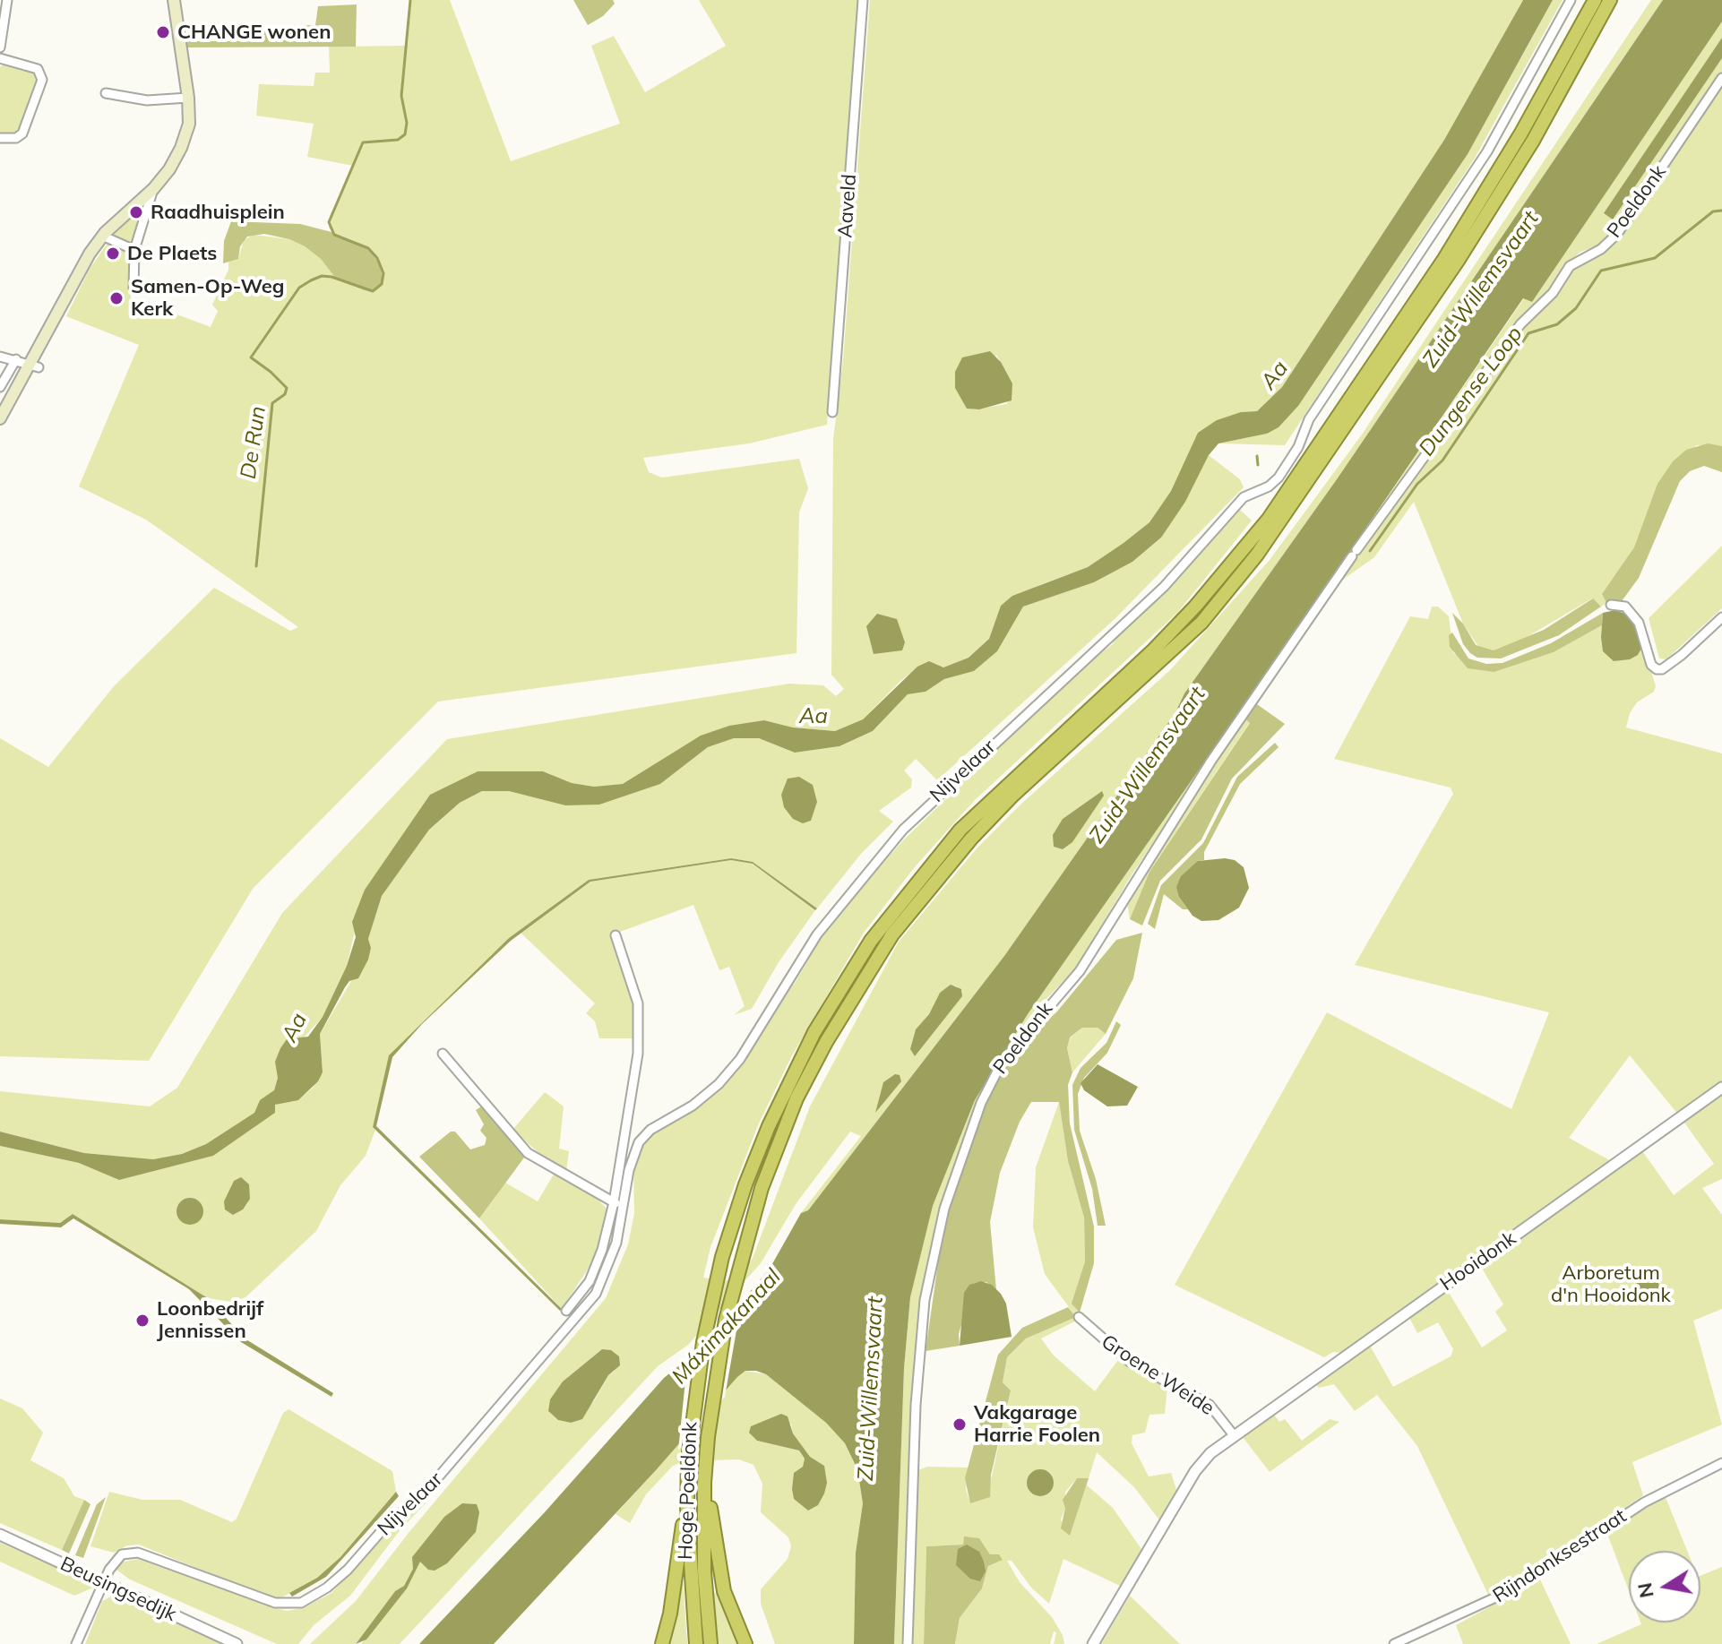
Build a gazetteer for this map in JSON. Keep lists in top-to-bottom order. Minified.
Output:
{"streets":{"highway":["Hoge Poeldonk"],"street":["Poeldonk","Aaveld","Nijvelaar","Hooidonk","Groene Weide","Rijndonksestraat","Beusingsedijk"]},"crossings":[["Nijvelaar","Beusingsedijk"],["Hooidonk","Groene Weide"]],"water":["Zuid-Willemsvaart","Aa","Dungense Loop","De Run","Máximakanaal"],"parks":["Arboretum d'n Hooidonk"],"places":["CHANGE wonen","Raadhuisplein","De Plaets","Samen-Op-Weg Kerk","Loonbedrijf Jennissen","Vakgarage Harrie Foolen"],"north":"left"}
